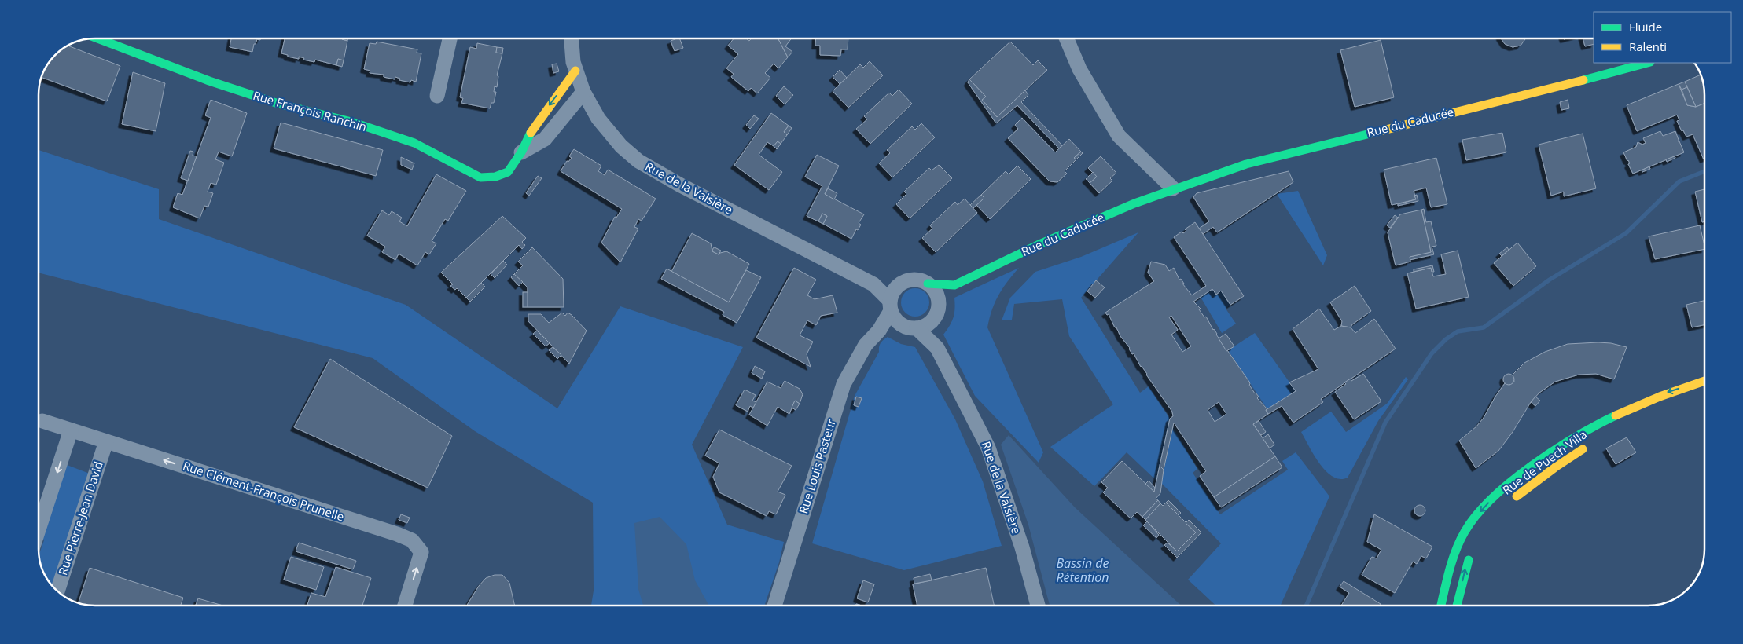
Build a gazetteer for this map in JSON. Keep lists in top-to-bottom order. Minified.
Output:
{"streets":{"street":["Rue François Ranchin","Rue du Caducée","Rue de la Valsière","Rue de Puech Villa","Rue Louis Pasteur","Rue Clément-François Prunelle","Rue Pierre-Jean David"]},"crossings":[["Rue François Ranchin","Rue de la Valsière"],["Rue du Caducée","Rue de la Valsière"],["Rue du Caducée","Rue Louis Pasteur"],["Rue de la Valsière","Rue Louis Pasteur"],["Rue Clément-François Prunelle","Rue Pierre-Jean David"]],"one_way":["Rue de Puech Villa","Rue Clément-François Prunelle"],"water":["Bassin de Rétention"],"legend":["Fluide","Ralenti"]}
